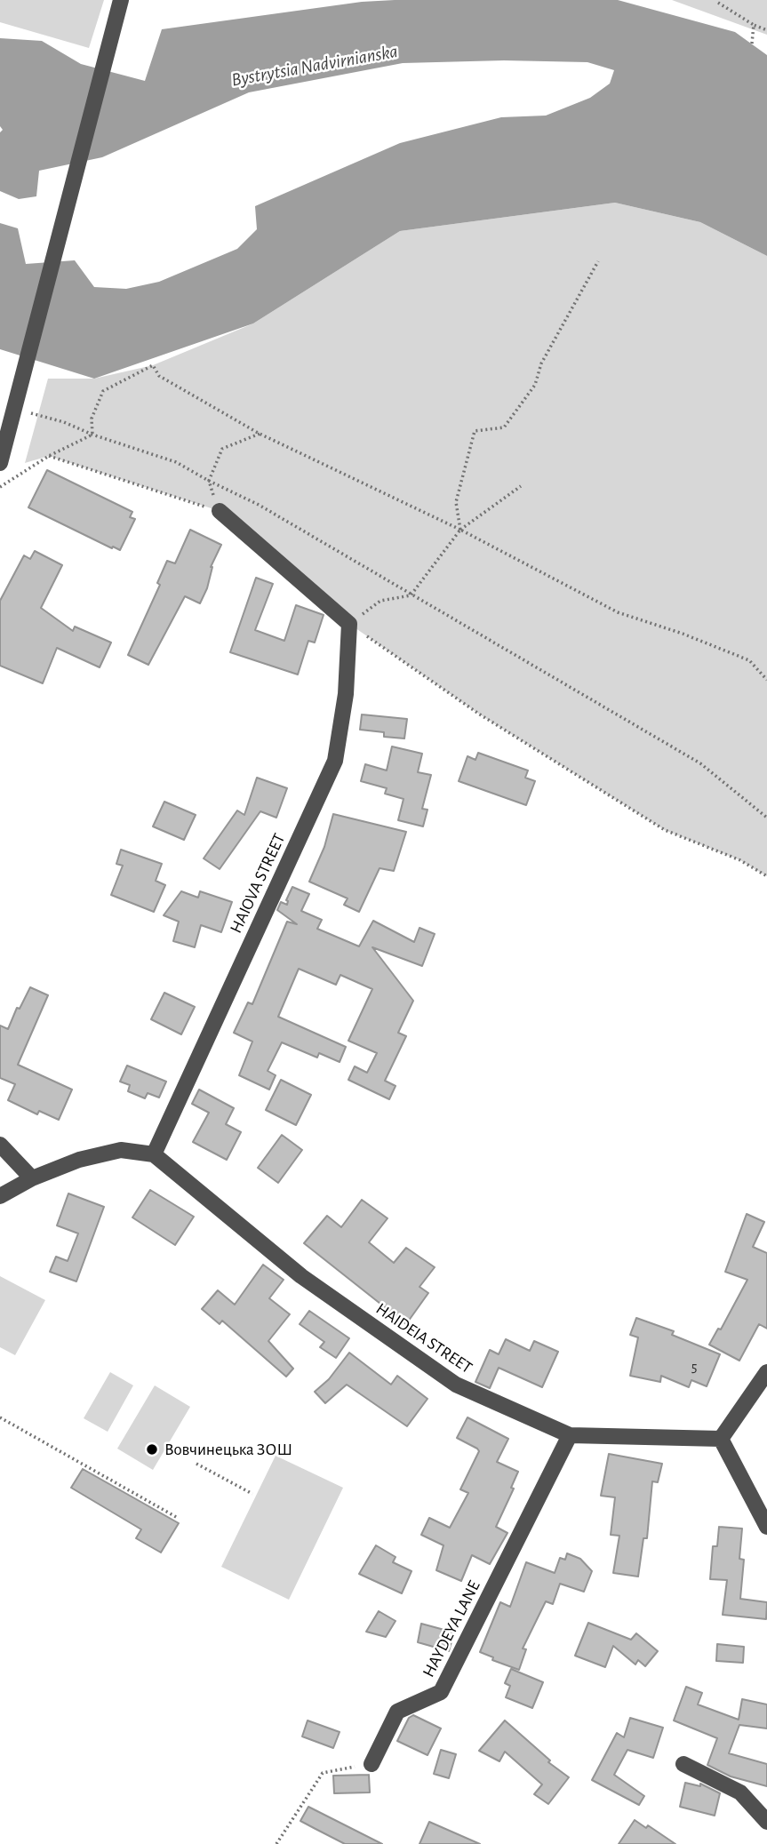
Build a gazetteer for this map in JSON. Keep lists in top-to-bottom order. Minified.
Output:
{"streets":{"street":["HAIOVA STREET","HAIDEIA STREET","HAYDEYA LANE"]},"crossings":[["HAIOVA STREET","HAIDEIA STREET"],["HAIDEIA STREET","HAYDEYA LANE"]],"water":["Bystrytsia Nadvirnianska"],"places":["Вовчинецька ЗОШ"],"house_numbers":["5"]}
